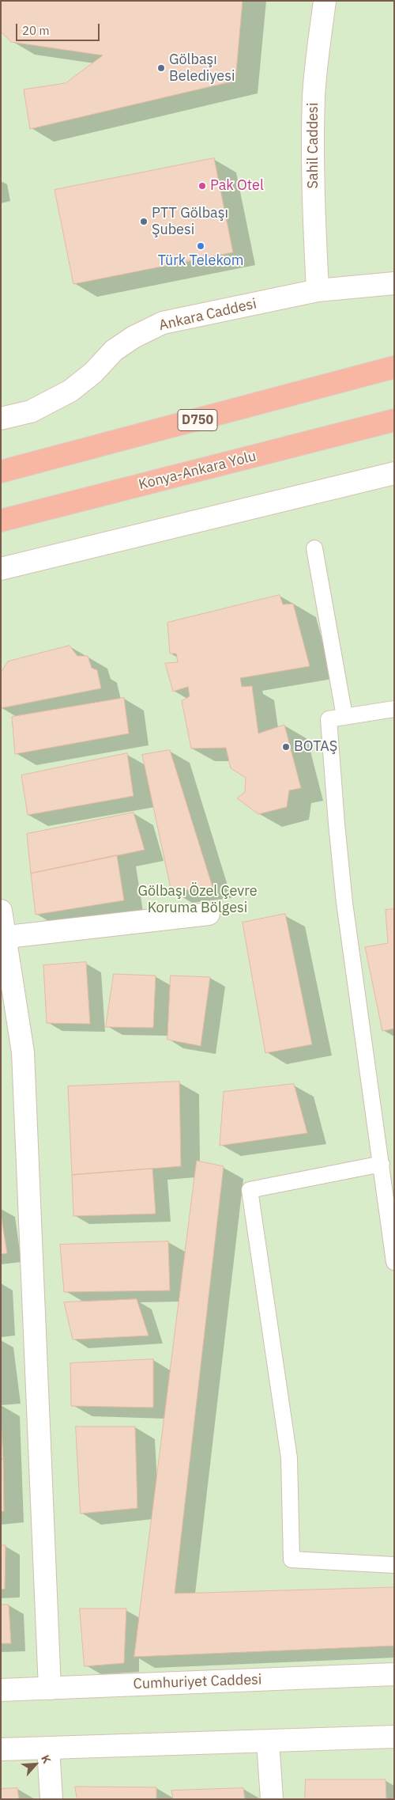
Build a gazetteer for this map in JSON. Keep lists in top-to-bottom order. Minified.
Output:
{"streets":{"highway":["D750","Konya-Ankara Yolu"],"street":["Sahil Caddesi","Ankara Caddesi","Cumhuriyet Caddesi"]},"crossings":[["Sahil Caddesi","Ankara Caddesi"]],"parks":["Gölbaşı Özel Çevre Koruma Bölgesi"],"places":["Gölbaşı Belediyesi","Pak Otel","PTT Gölbaşı Şubesi","Türk Telekom","BOTAŞ"],"scale_bar":"20 m","north":"top right"}
